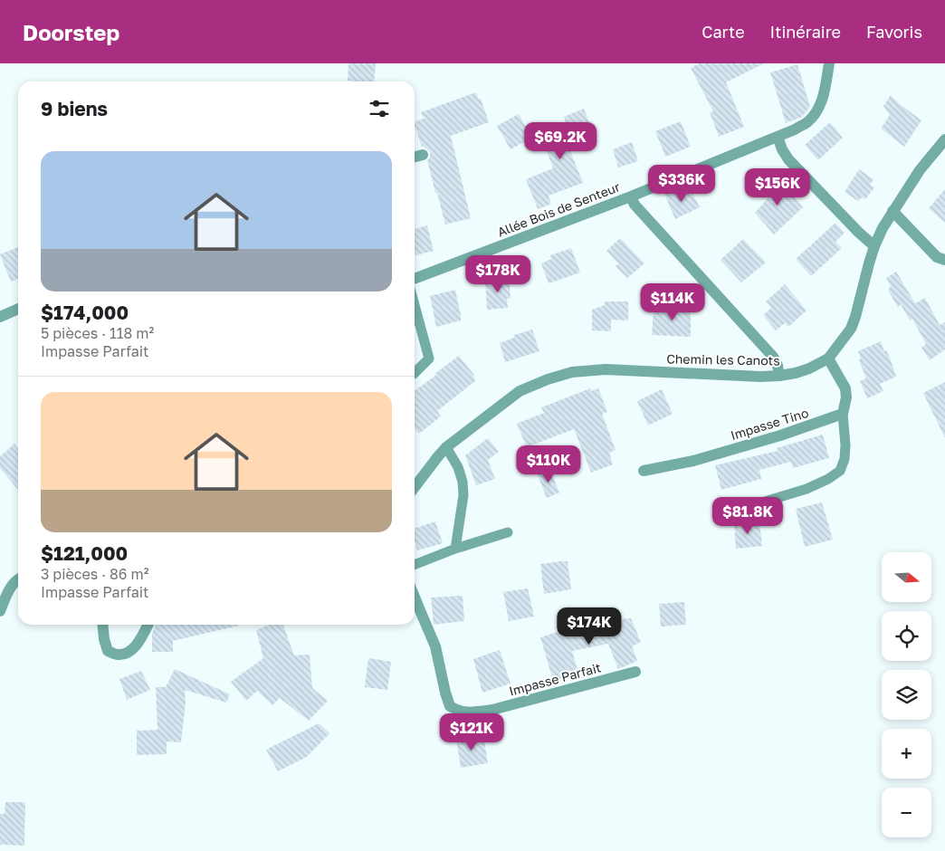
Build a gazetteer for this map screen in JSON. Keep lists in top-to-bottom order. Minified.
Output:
{"streets":{"street":["Allée Bois de Senteur","Chemin les Canots","Impasse Tino","Impasse Parfait"]},"north":"right","page":{"header":"Doorstep","nav":["Carte","Itinéraire","Favoris"],"heading":"9 biens","price":["$69.2K","$336K","$156K","$178K","$114K","$110K","$81.8K","$174K","$121K"],"list":[{"name":"$174,000","note":"5 pièces · 118 m² · Impasse Parfait"},{"name":"$121,000","note":"3 pièces · 86 m² · Impasse Parfait"}],"map_buttons":["+","−"]}}
